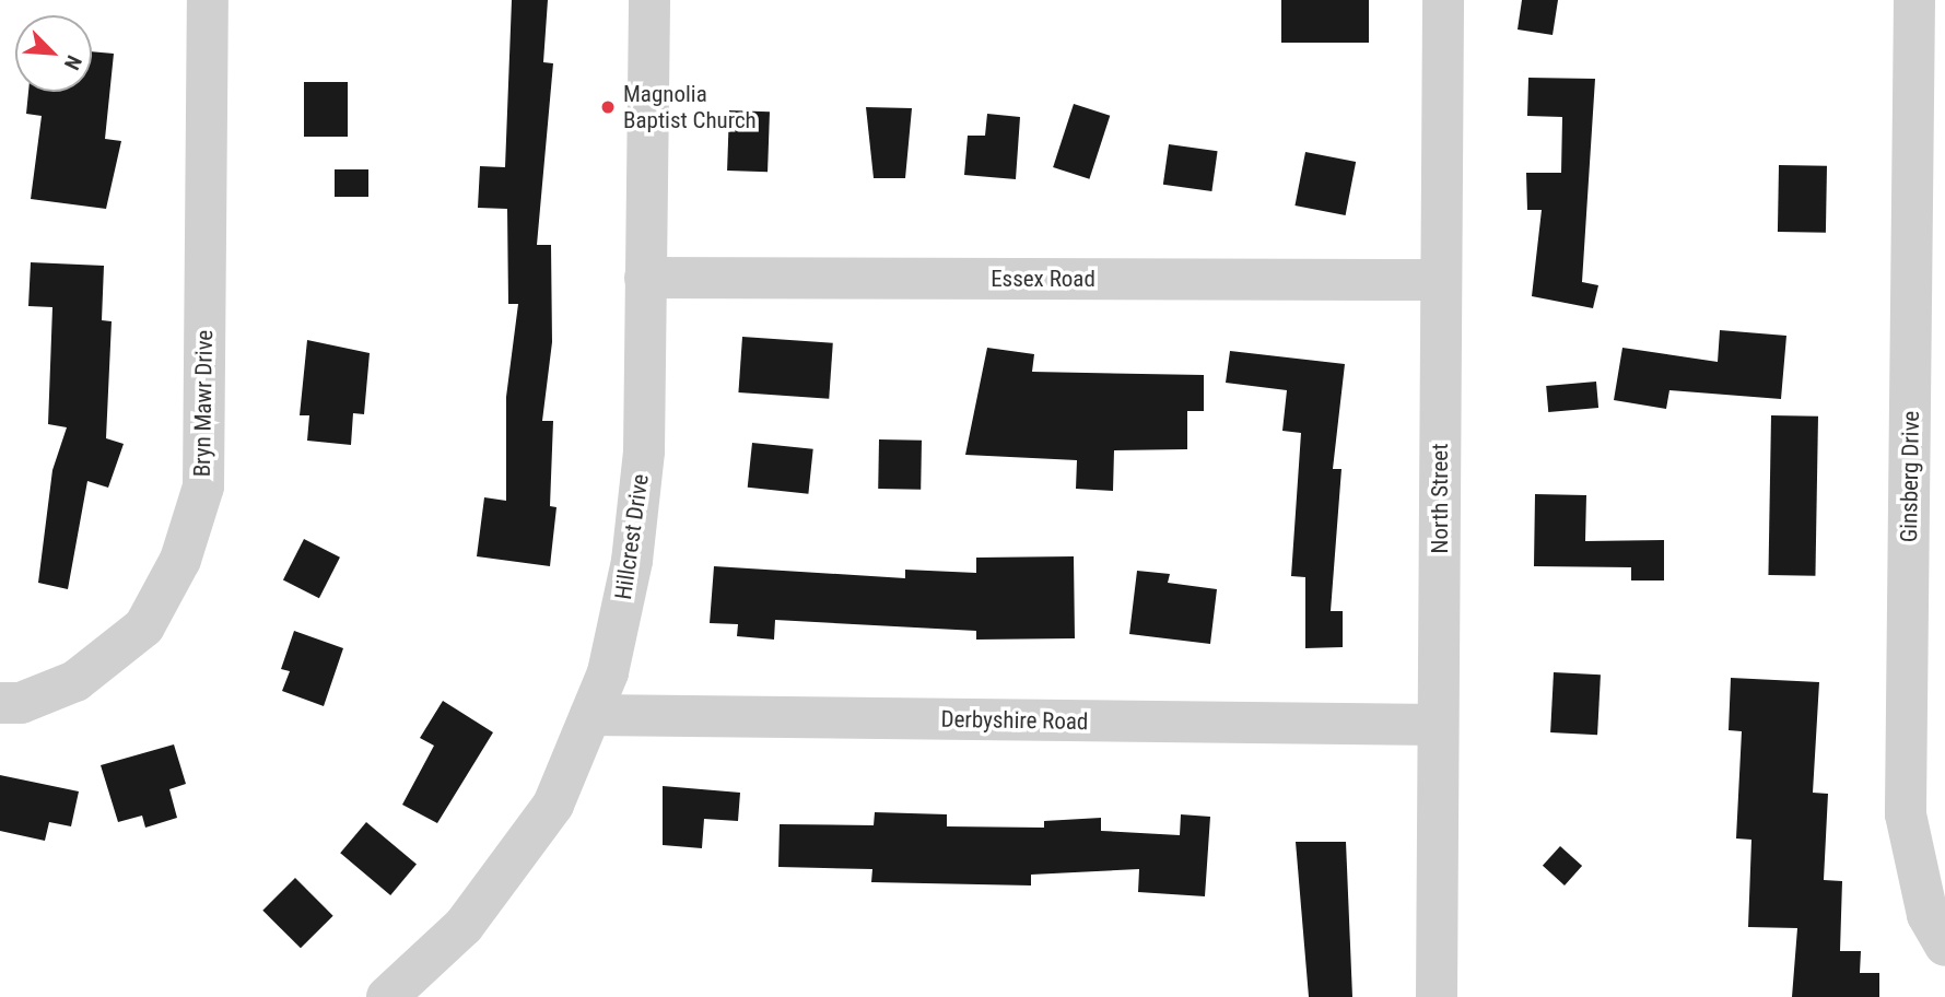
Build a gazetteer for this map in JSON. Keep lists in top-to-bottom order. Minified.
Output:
{"streets":{"street":["Essex Road","Bryn Mawr Drive","Ginsberg Drive","North Street","Hillcrest Drive","Derbyshire Road"]},"crossings":[["Essex Road","North Street"],["Essex Road","Hillcrest Drive"],["North Street","Derbyshire Road"],["Hillcrest Drive","Derbyshire Road"]],"places":["Magnolia Baptist Church"],"north":"bottom right"}
